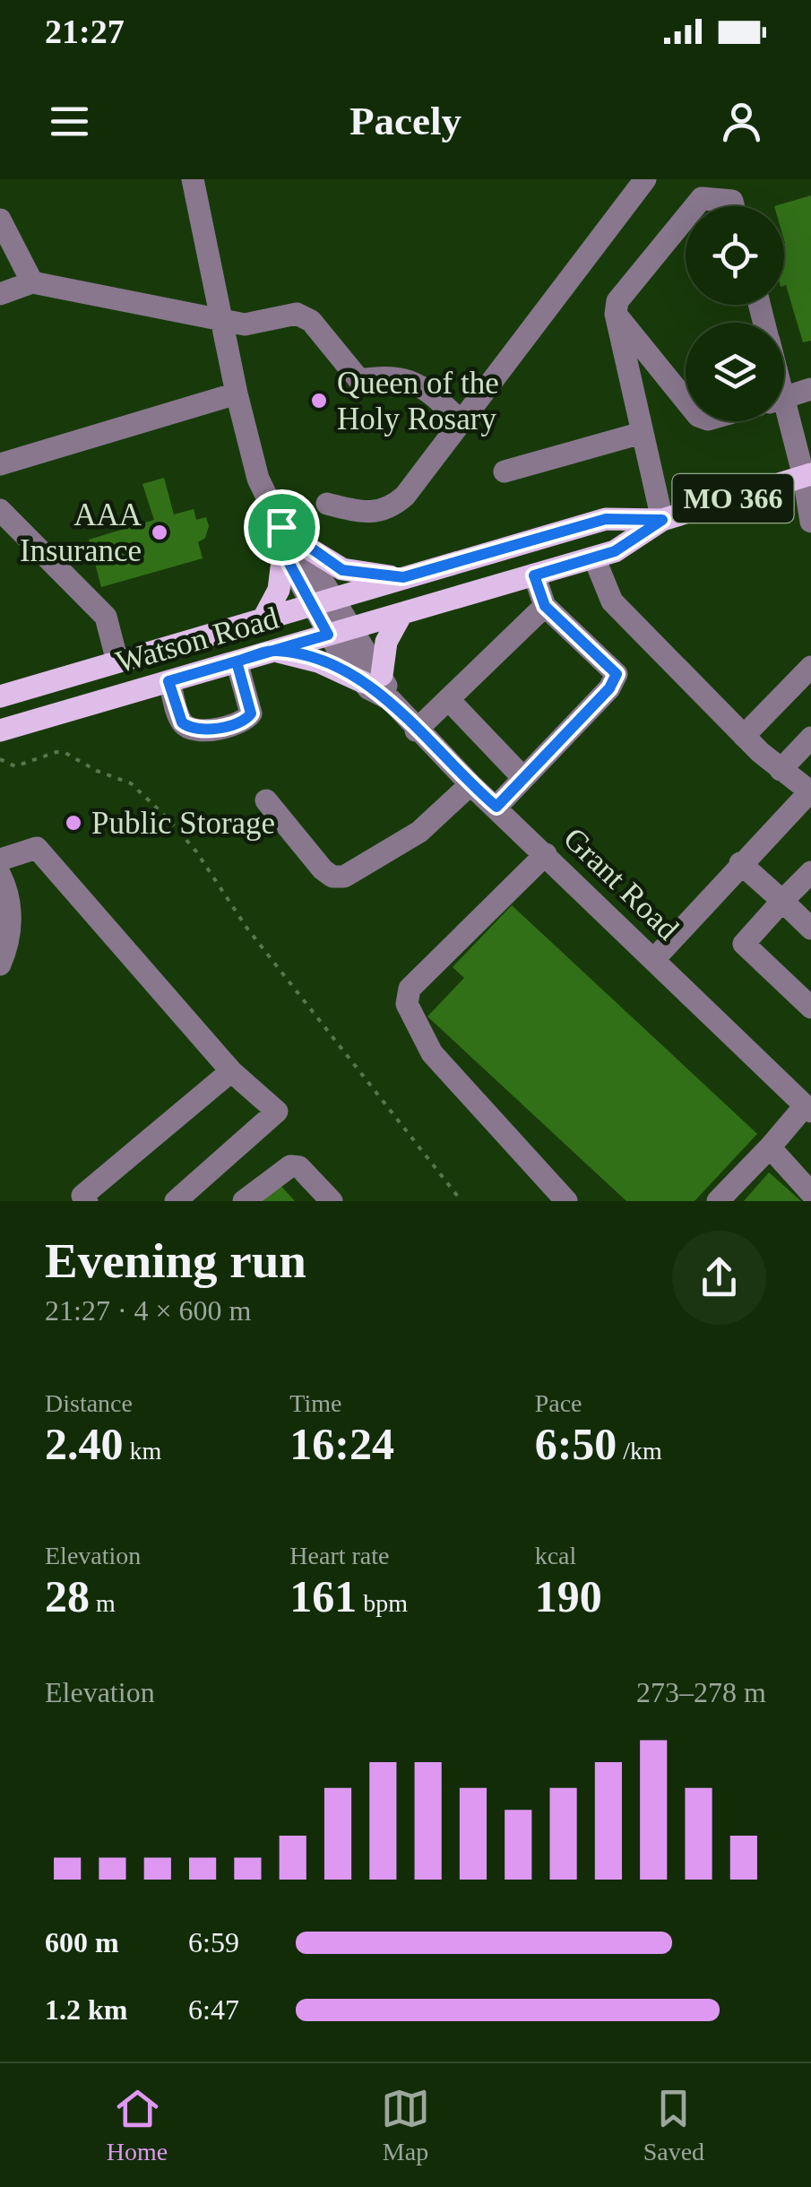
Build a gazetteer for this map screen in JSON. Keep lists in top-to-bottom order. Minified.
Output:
{"streets":{"main road":["MO 366","Watson Road"],"street":["Grant Road"]},"crossings":[["Watson Road","Grant Road"]],"places":["Queen of the Holy Rosary","AAA Insurance","Public Storage"],"page":{"status":"21:27","header":"Pacely","heading":["Evening run","21:27 · 4 × 600 m"],"stats":[["Distance","2.40 km"],["Time","16:24"],["Pace","6:50 /km"],["Elevation","28 m"],["Heart rate","161 bpm"],["kcal","190"]],"chart":["Elevation","273–278 m"],"list":[{"name":"600 m","note":"6:59"},{"name":"1.2 km","note":"6:47"}],"tabs":["Home","Map","Saved"]}}
